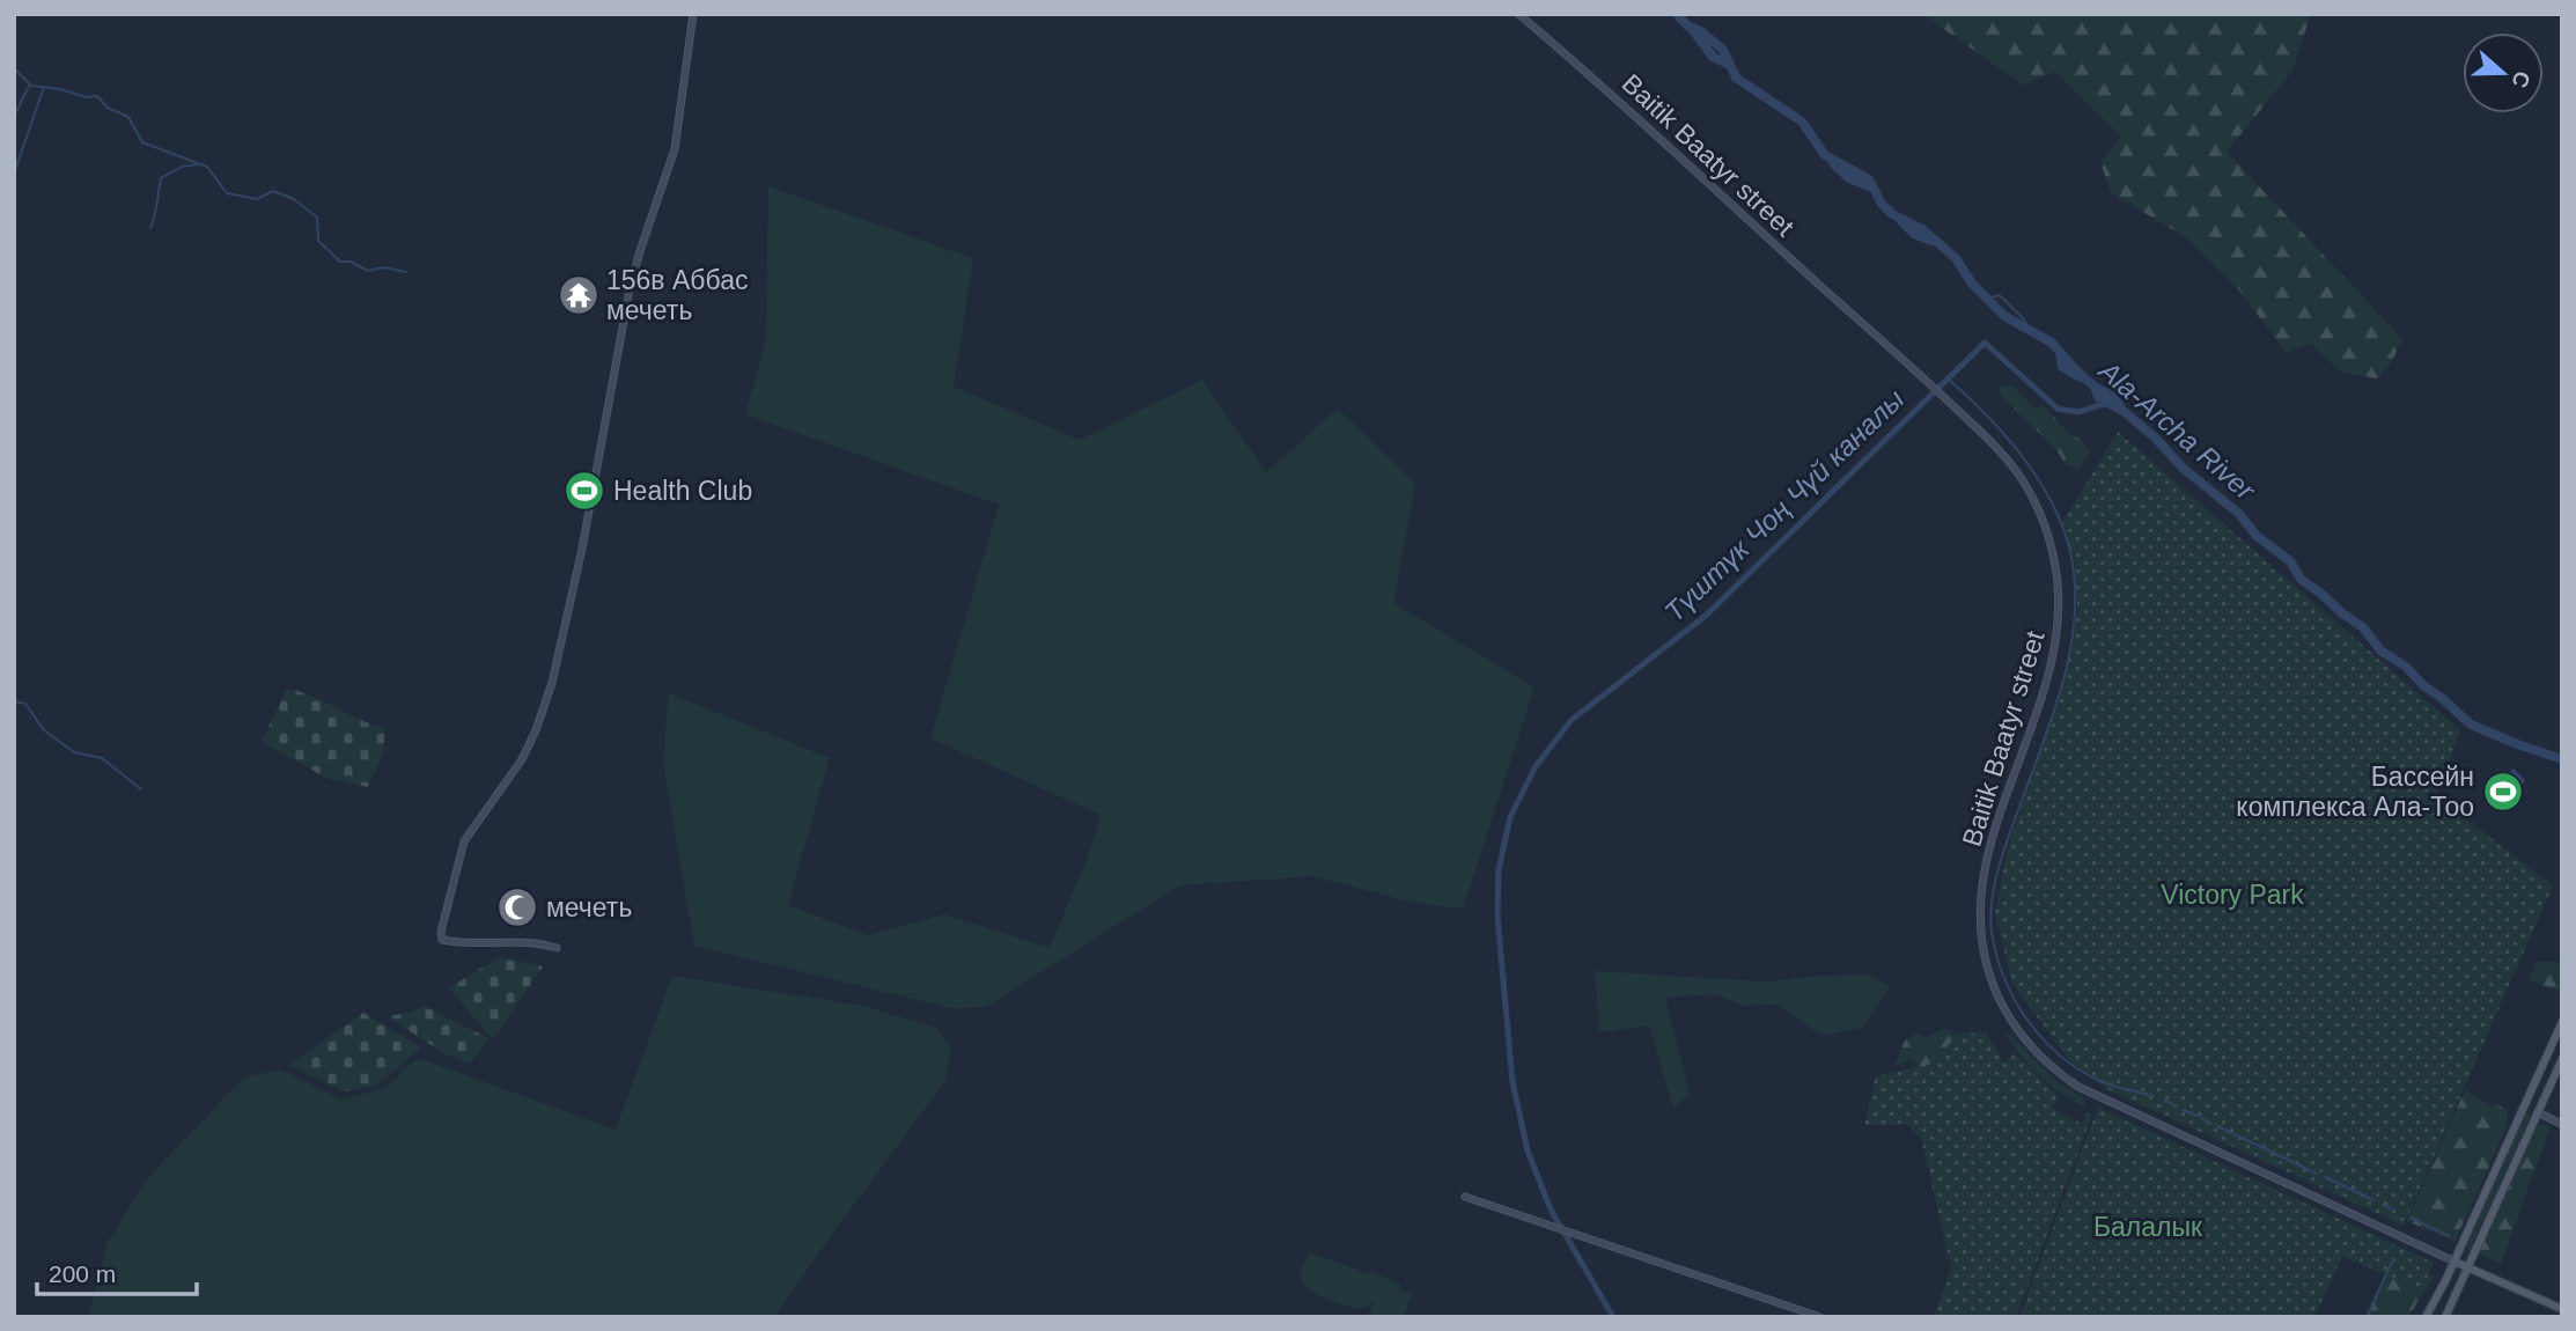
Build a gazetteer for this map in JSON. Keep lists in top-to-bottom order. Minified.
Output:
{"streets":{"main road":["Baitik Baatyr street"]},"water":["Ala-Archa River","Түштүк Чоң Чүй каналы"],"parks":["Victory Park","Балалык"],"places":{"temple":["156в Аббас мечеть"],"sports":["Health Club","Бассейн комплекса Ала-Тоо"],"mosque":["мечеть"]},"scale_bar":"200 m","north":"right"}
